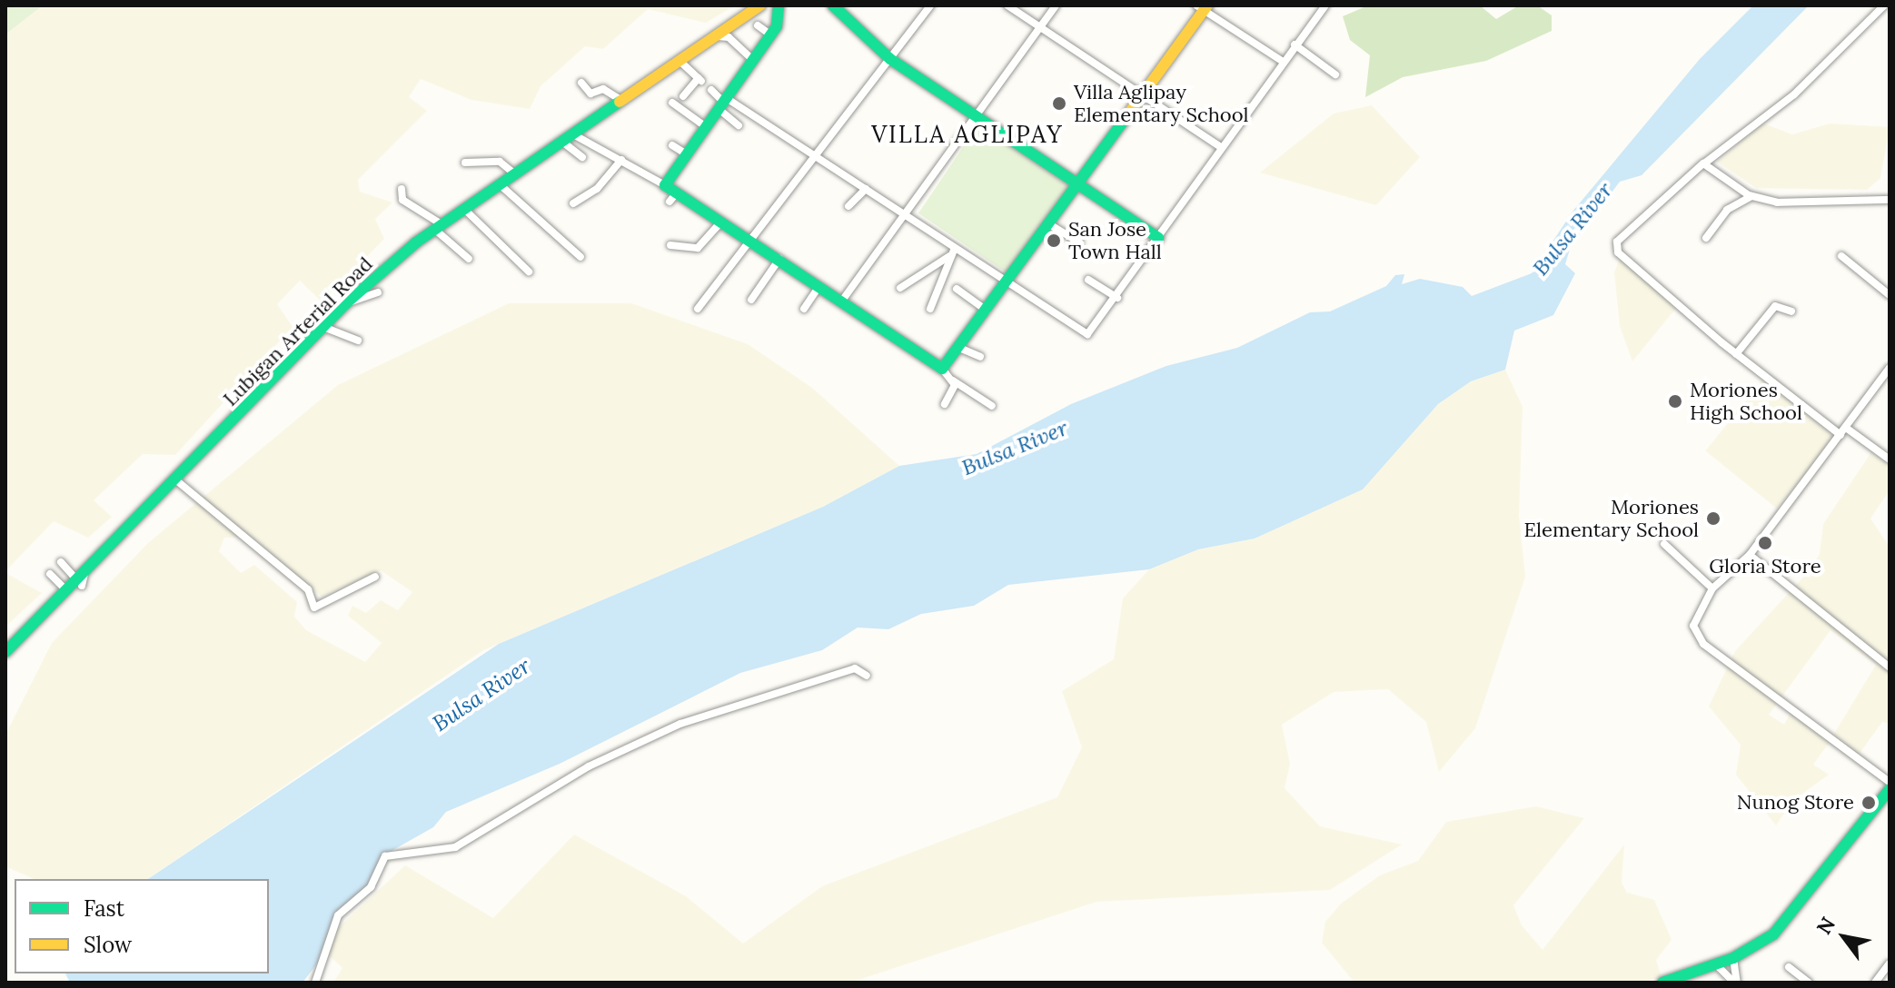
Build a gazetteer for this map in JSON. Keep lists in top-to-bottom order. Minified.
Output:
{"streets":{"street":["Lubigan Arterial Road"]},"districts":["VILLA AGLIPAY"],"water":["Bulsa River"],"places":["Villa Aglipay Elementary School","San Jose Town Hall","Moriones High School","Moriones Elementary School","Gloria Store","Nunog Store"],"legend":["Fast","Slow"],"north":"top left"}
